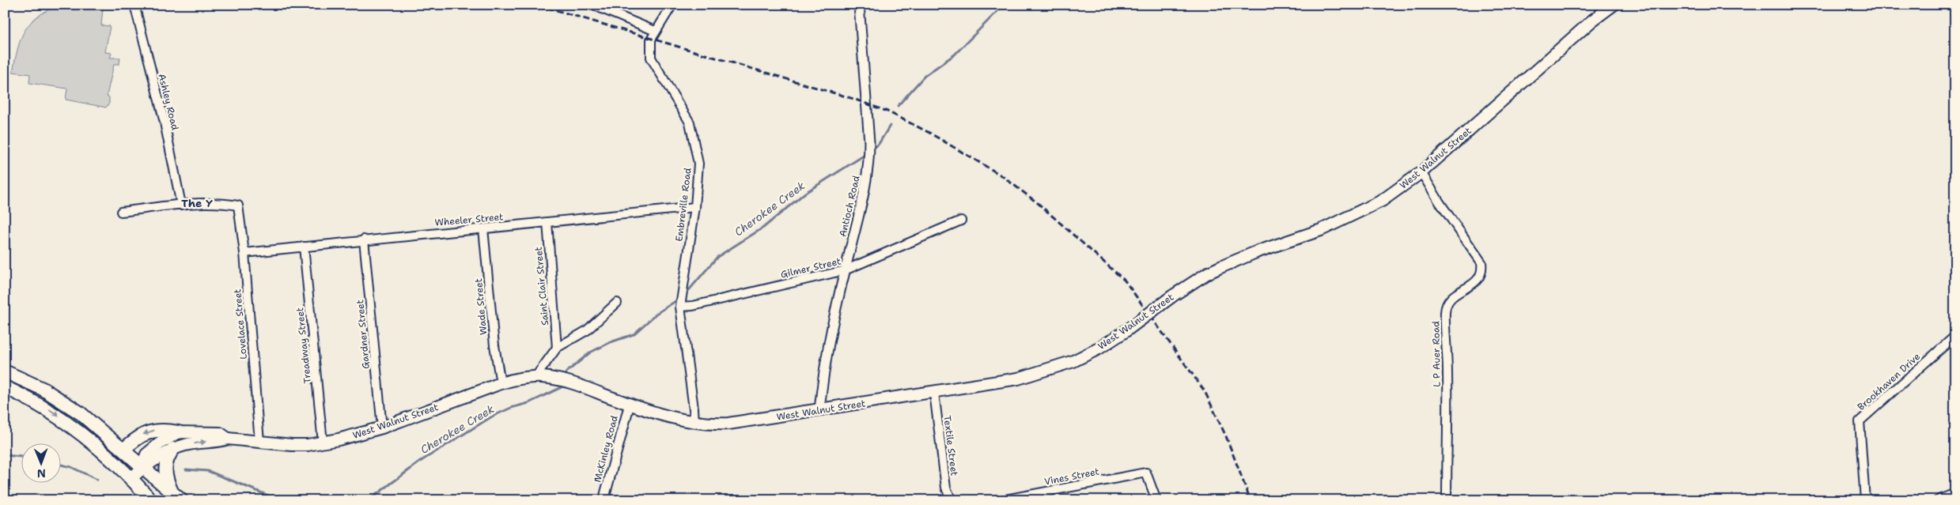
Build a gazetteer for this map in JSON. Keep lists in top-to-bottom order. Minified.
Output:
{"streets":{"main road":["West Walnut Street"],"street":["Ashley Road","Embreville Road","Antioch Road","Wheeler Street","Gilmer Street","Saint Clair Street","Wade Street","Lovelace Street","Gardner Street","Treadway Street","L P Auer Road","Brookhaven Drive","Textile Street","McKinley Road","Vines Street"]},"crossings":[["Ashley Road","Lovelace Street"],["West Walnut Street","Embreville Road"],["West Walnut Street","Antioch Road"],["West Walnut Street","Wade Street"],["West Walnut Street","Lovelace Street"],["West Walnut Street","Gardner Street"],["West Walnut Street","Treadway Street"],["West Walnut Street","L P Auer Road"],["West Walnut Street","Textile Street"],["West Walnut Street","McKinley Road"],["Embreville Road","Wheeler Street"],["Embreville Road","Gilmer Street"],["Antioch Road","Gilmer Street"],["Wheeler Street","Saint Clair Street"],["Wheeler Street","Wade Street"],["Wheeler Street","Lovelace Street"],["Wheeler Street","Gardner Street"],["Wheeler Street","Treadway Street"]],"districts":["The Y"],"water":["Cherokee Creek"],"north":"bottom"}
